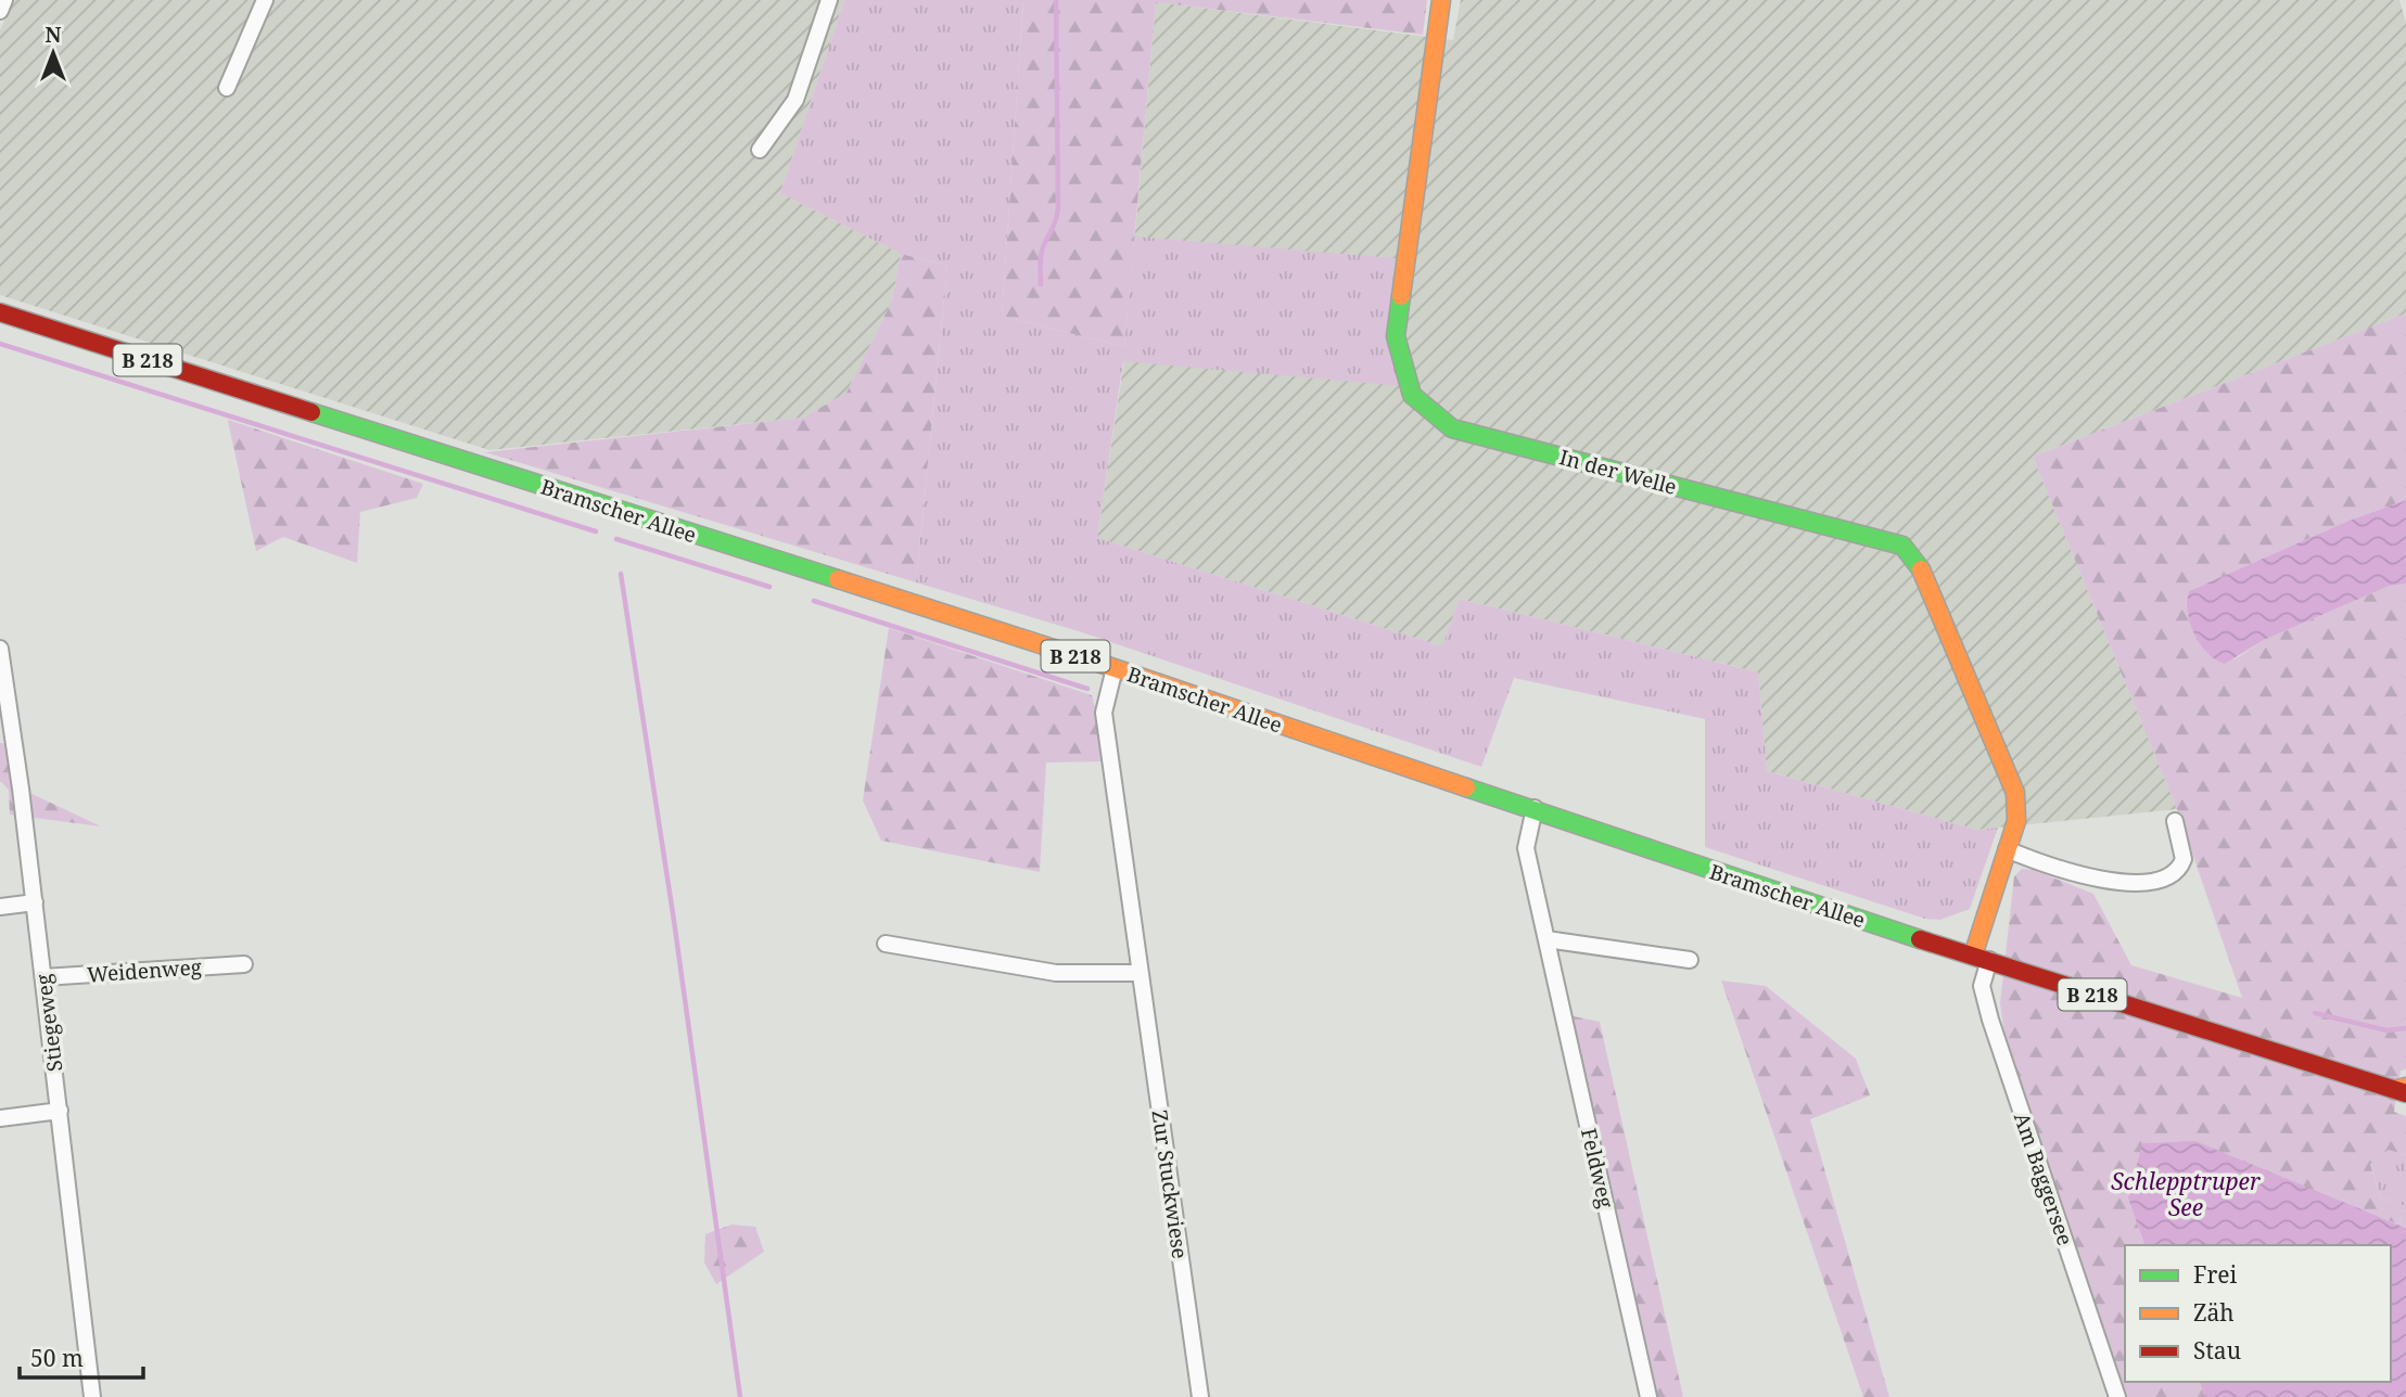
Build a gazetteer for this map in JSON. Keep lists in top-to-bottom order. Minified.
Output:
{"streets":{"main road":["B 218","In der Welle","Bramscher Allee"],"street":["Weidenweg","Stiegeweg","Feldweg","Am Baggersee","Zur Stuckwiese"]},"crossings":[["In der Welle","Bramscher Allee"],["In der Welle","Am Baggersee"],["Bramscher Allee","Feldweg"],["Bramscher Allee","Am Baggersee"],["Bramscher Allee","Zur Stuckwiese"],["Weidenweg","Stiegeweg"]],"water":["Schlepptruper See"],"legend":["Frei","Zäh","Stau"],"scale_bar":"50 m","north":"top"}
